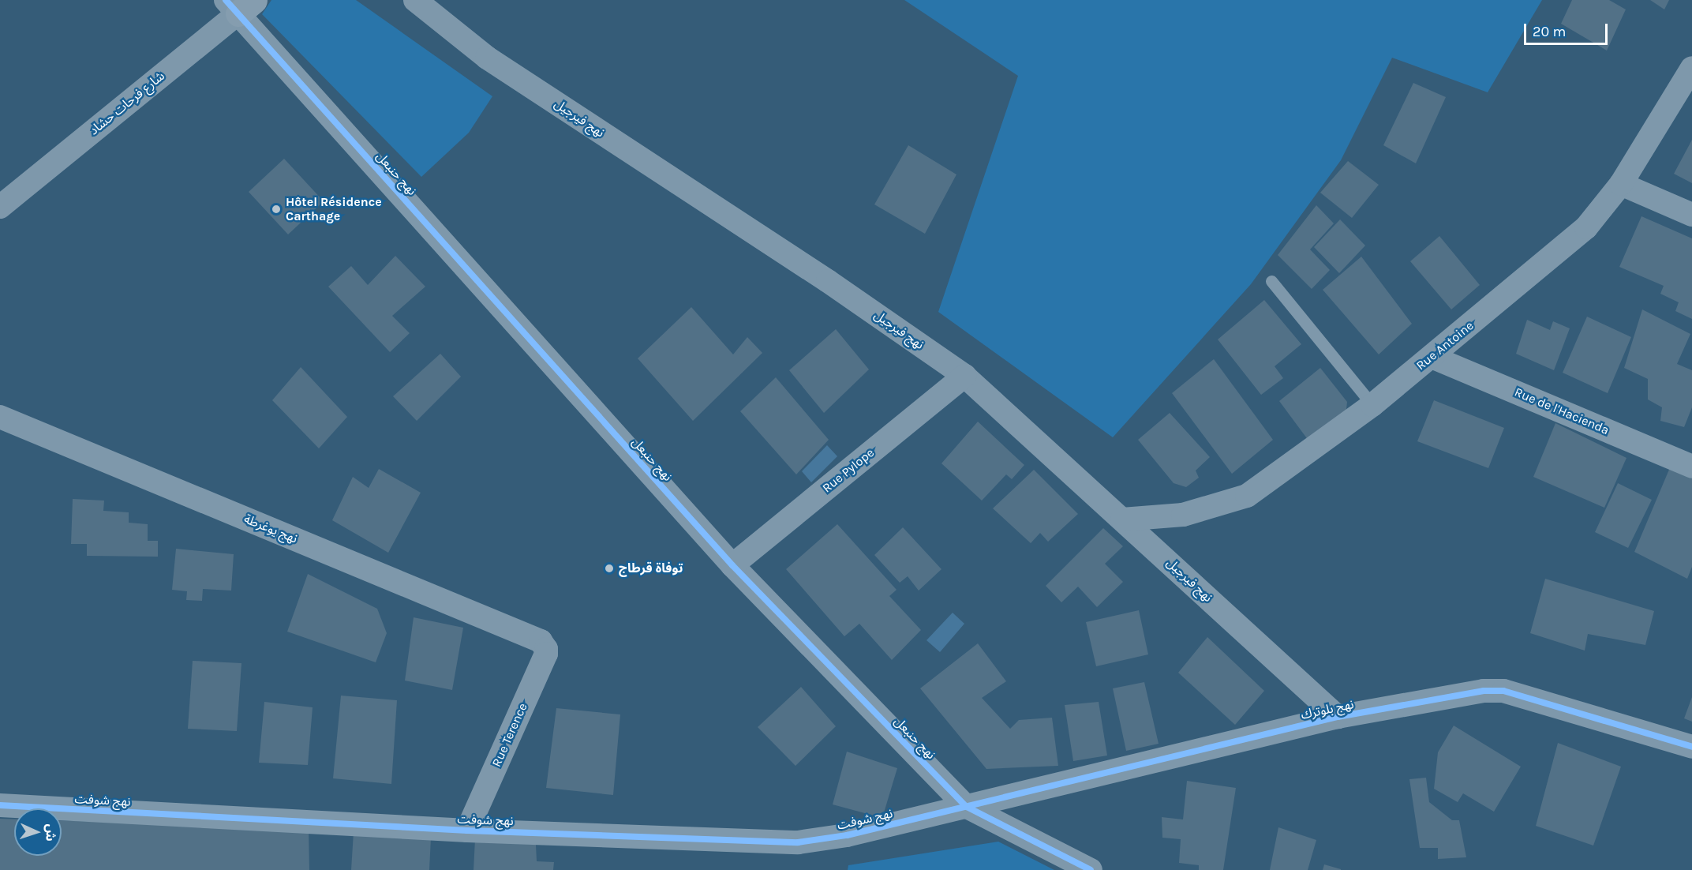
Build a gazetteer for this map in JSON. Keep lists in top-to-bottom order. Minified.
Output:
{"streets":{"street":["شارع فرحات حشاد","نهج فيرجيل","نهج حنبعل","Rue Antoine","Rue de l'Hacienda","Rue Pylope","نهج يوغرطة","نهج بلوترك","Rue Terence","نهج شوفت"]},"crossings":[["شارع فرحات حشاد","نهج حنبعل"],["نهج فيرجيل","Rue Antoine"],["نهج فيرجيل","Rue Pylope"],["نهج فيرجيل","نهج بلوترك"],["نهج حنبعل","Rue Pylope"],["نهج حنبعل","نهج بلوترك"],["نهج حنبعل","نهج شوفت"],["Rue Antoine","Rue de l'Hacienda"],["نهج يوغرطة","Rue Terence"],["نهج بلوترك","نهج شوفت"],["Rue Terence","نهج شوفت"]],"places":["Hôtel Résidence Carthage","توفاة قرطاج"],"scale_bar":"20 m","north":"right"}
